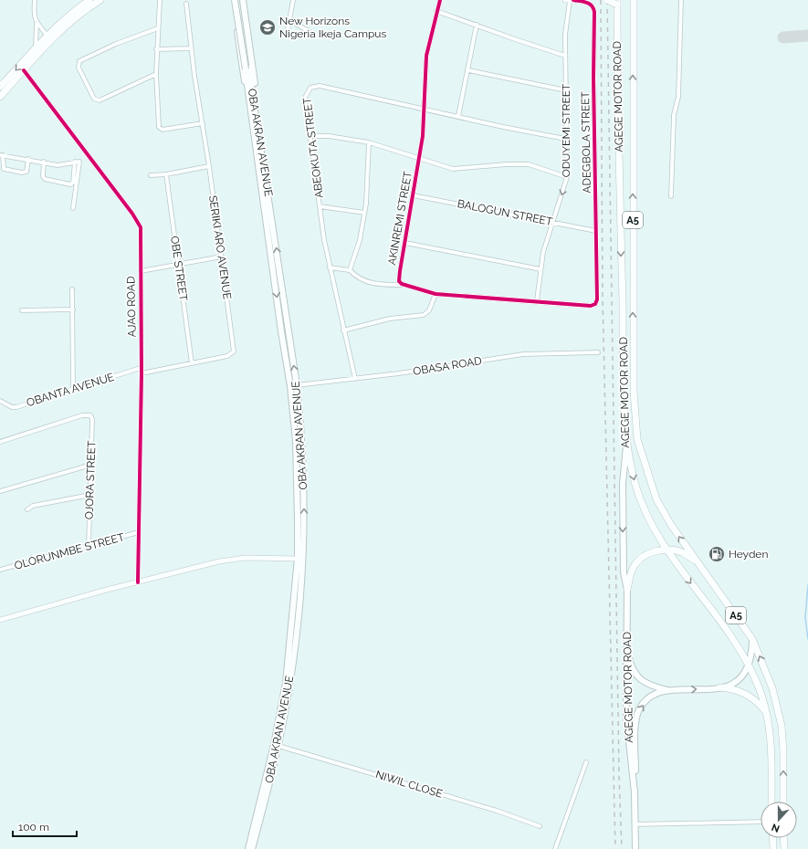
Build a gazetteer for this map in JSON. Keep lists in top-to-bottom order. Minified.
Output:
{"streets":{"main road":["AGEGE MOTOR ROAD","OBA AKRAN AVENUE","A5"],"street":["ODUYEMI STREET","ADEGBOLA STREET","ABEOKUTA STREET","BALOGUN STREET","AKINREMI STREET","SERIKI ARO AVENUE","OBE STREET","AJAO ROAD","OBASA ROAD","OBANTA AVENUE","OJORA STREET","OLORUNMBE STREET","NIWIL CLOSE"]},"crossings":[["AGEGE MOTOR ROAD","A5"],["ODUYEMI STREET","ADEGBOLA STREET"],["ODUYEMI STREET","ABEOKUTA STREET"],["ODUYEMI STREET","BALOGUN STREET"],["OBA AKRAN AVENUE","OBASA ROAD"],["OBA AKRAN AVENUE","NIWIL CLOSE"],["ADEGBOLA STREET","BALOGUN STREET"],["ABEOKUTA STREET","AKINREMI STREET"],["ABEOKUTA STREET","OBASA ROAD"],["BALOGUN STREET","AKINREMI STREET"],["SERIKI ARO AVENUE","OBE STREET"],["SERIKI ARO AVENUE","AJAO ROAD"],["AJAO ROAD","OBANTA AVENUE"],["AJAO ROAD","OLORUNMBE STREET"],["OJORA STREET","OLORUNMBE STREET"]],"places":{"school or university":["New Horizons Nigeria Ikeja Campus"],"fuel station":["Heyden"]},"scale_bar":"100 m","north":"bottom"}
